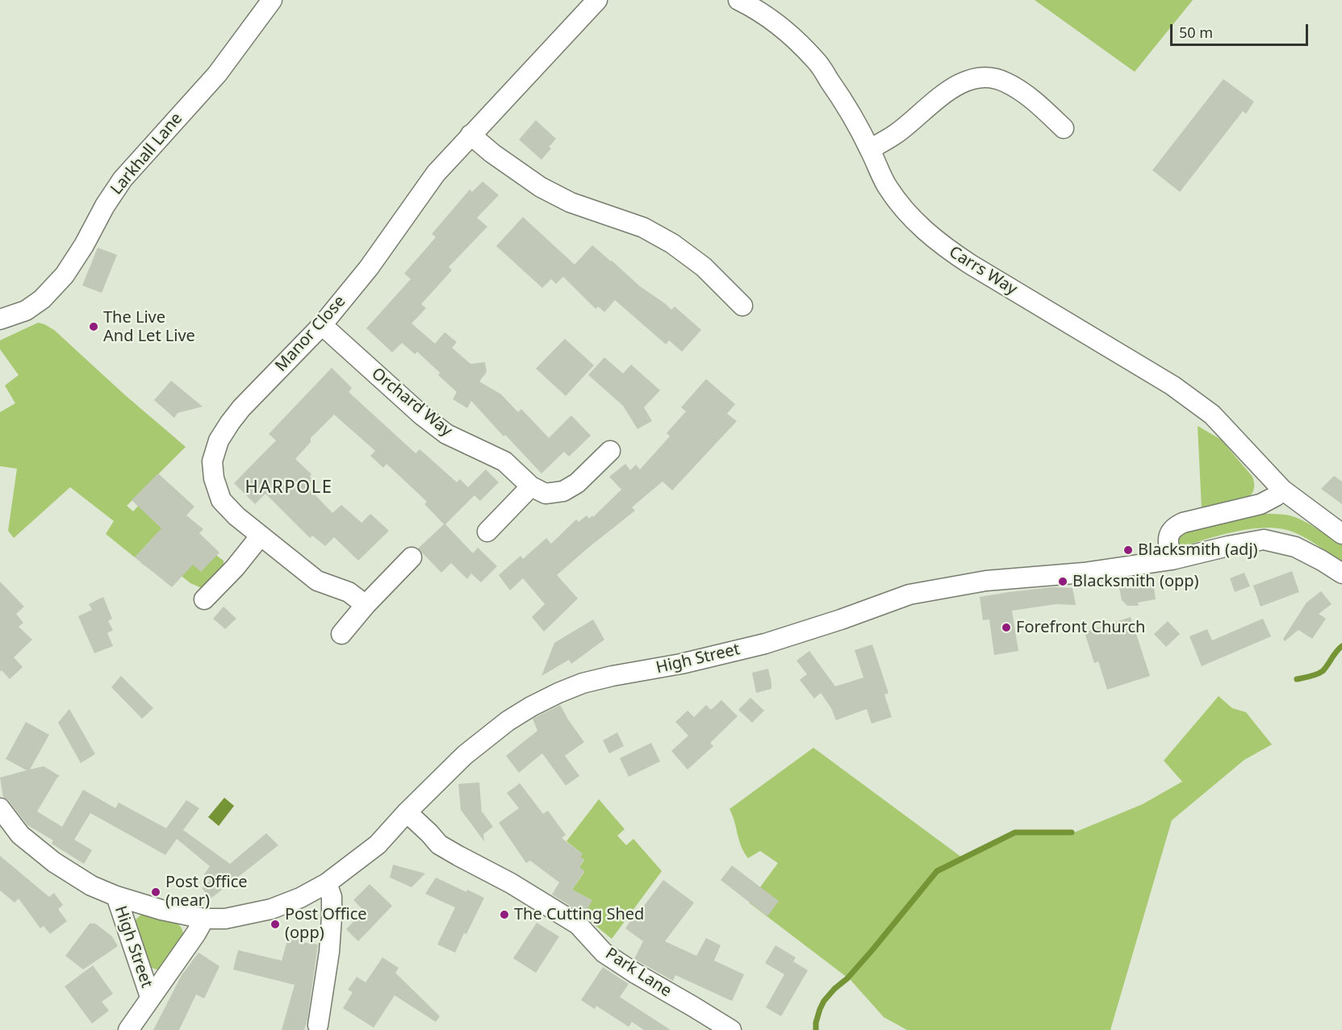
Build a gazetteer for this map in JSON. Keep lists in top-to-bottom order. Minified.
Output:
{"streets":{"street":["Larkhall Lane","Carrs Way","Manor Close","Orchard Way","High Street","Park Lane"]},"crossings":[["Manor Close","Orchard Way"],["High Street","Park Lane"]],"districts":["HARPOLE"],"places":["The Live And Let Live","Blacksmith (adj)","Blacksmith (opp)","Forefront Church","Post Office (near)","The Cutting Shed","Post Office (opp)"],"scale_bar":"50 m"}
